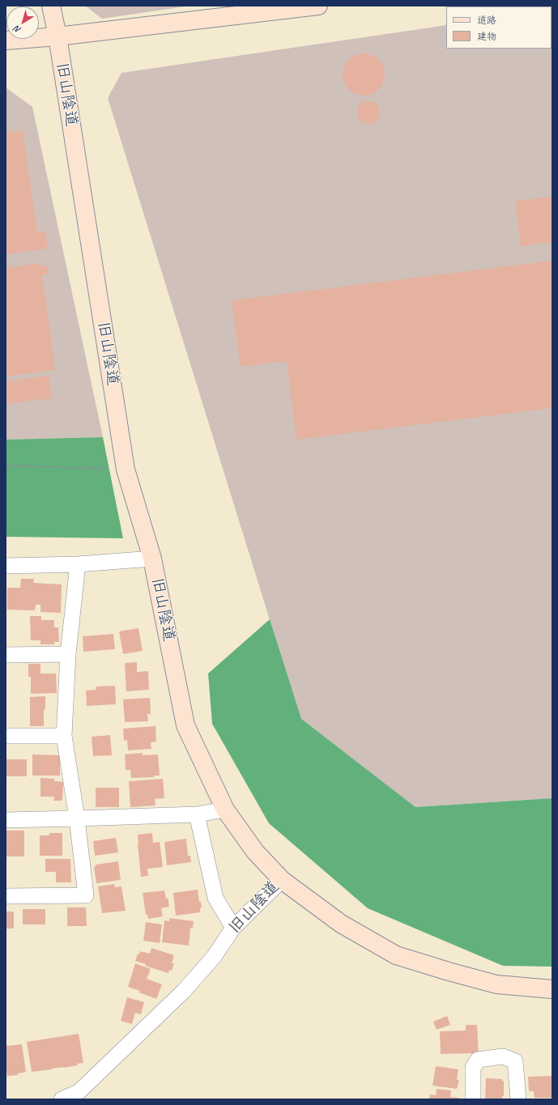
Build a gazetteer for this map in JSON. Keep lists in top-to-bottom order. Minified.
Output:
{"streets":{"street":["旧山陰道"]},"legend":["道路","建物"],"north":"bottom left"}
